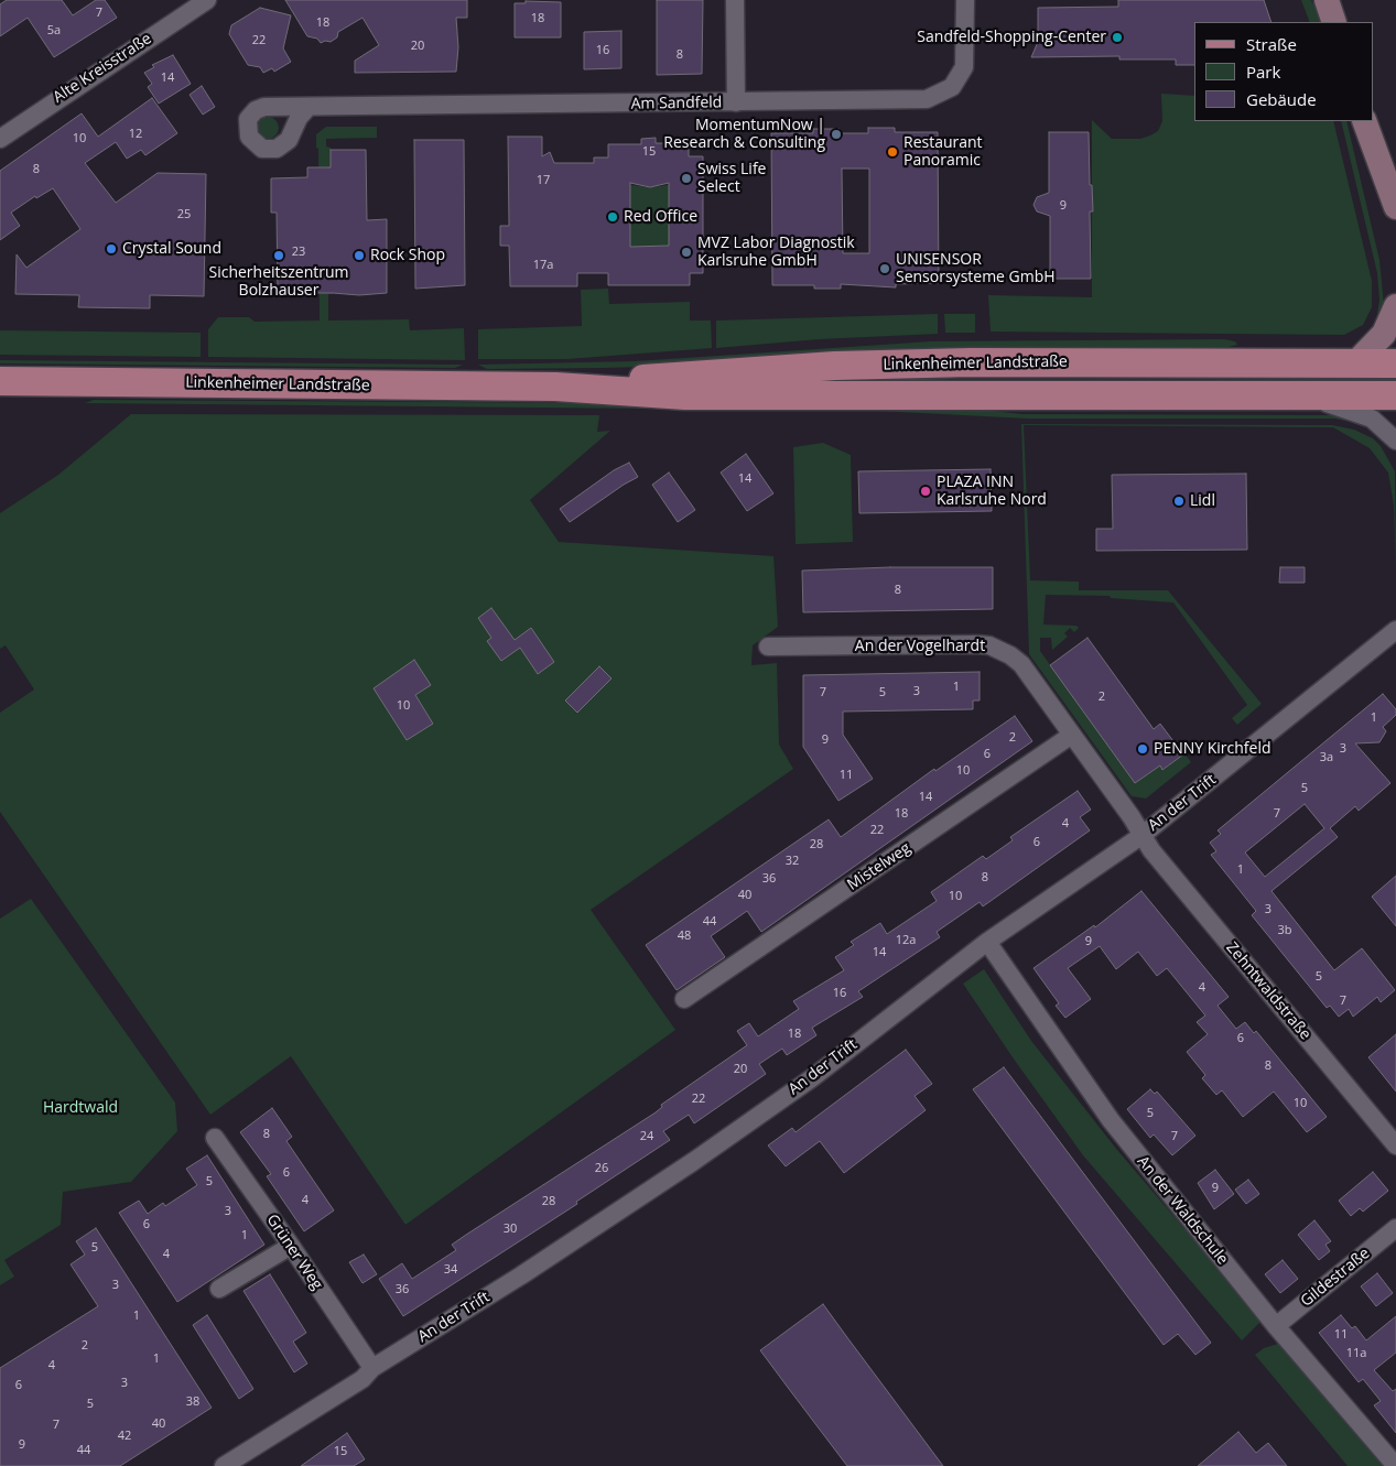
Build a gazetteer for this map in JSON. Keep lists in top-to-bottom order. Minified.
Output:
{"streets":{"main road":["Linkenheimer Landstraße"],"street":["Alte Kreisstraße","Am Sandfeld","An der Vogelhardt","An der Trift","Mistelweg","Zehntwaldstraße","An der Waldschule","Grüner Weg","Gildestraße"]},"crossings":[["An der Vogelhardt","An der Trift"],["An der Vogelhardt","Mistelweg"],["An der Vogelhardt","Zehntwaldstraße"],["An der Trift","Zehntwaldstraße"],["An der Trift","An der Waldschule"],["An der Trift","Grüner Weg"],["An der Waldschule","Gildestraße"]],"parks":["Hardtwald"],"places":["Sandfeld-Shopping-Center","MomentumNow | Research & Consulting","Restaurant Panoramic","Swiss Life Select","Red Office","Crystal Sound","MVZ Labor Diagnostik Karlsruhe GmbH","Sicherheitszentrum Bolzhauser","Rock Shop","UNISENSOR Sensorsysteme GmbH","PLAZA INN Karlsruhe Nord","Lidl","PENNY Kirchfeld"],"house_numbers":["7","18","18","5a","22","20","16","8","14","12","10","15","8","17","9","25","23","17a","14","8","1","3","7","5","2","10","1","2","9","3","6","3a","10","11","5","14","18","7","4","22","6","28","32","1","8","36","40","10","3","44","3b","48","12a","9","14","5","4","16","7","18","6","8","20","22","10","5","8","24","7","26","6","5","9","4","28","3","6","30","1","5","4","34","3","36","1","11","2","11a","1","4","3","6","38","5","40","7","42","9","44","15"],"legend":["Straße","Park","Gebäude"]}
